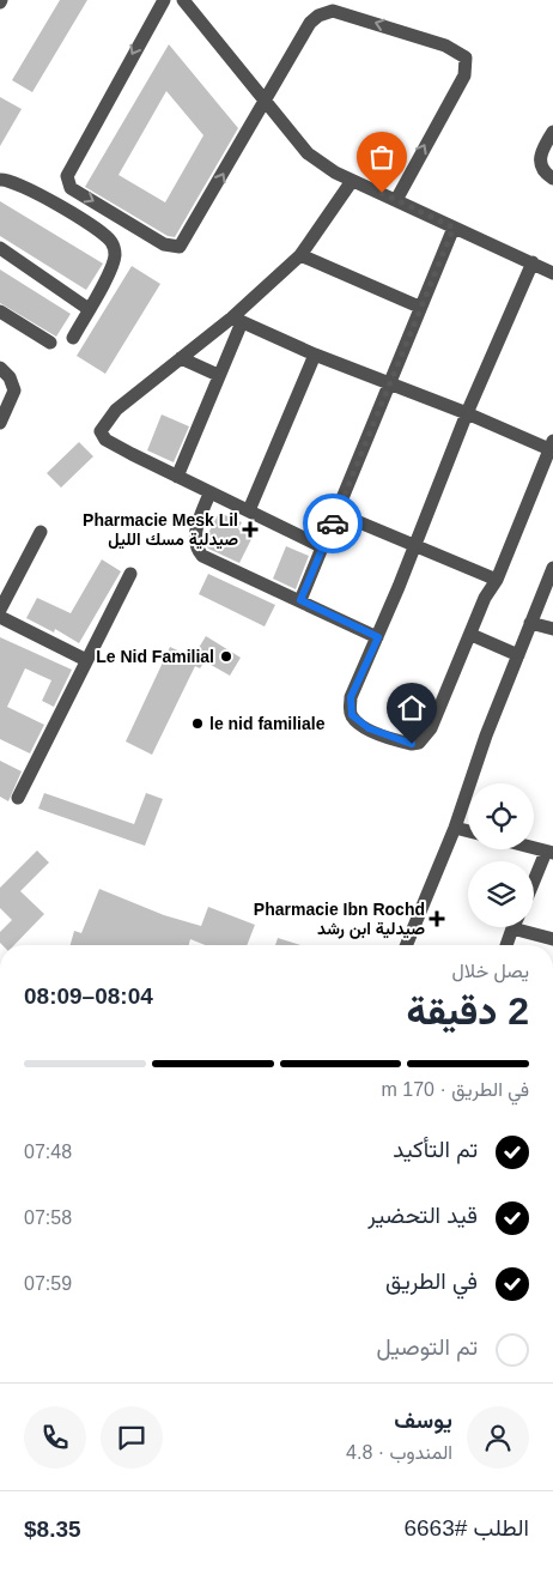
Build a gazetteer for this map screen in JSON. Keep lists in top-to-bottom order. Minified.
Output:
{"places":{"health":["Pharmacie Mesk Lil صيدلية مسك الليل","Pharmacie Ibn Rochd صيدلية ابن رشد"],"other":["Le Nid Familial","le nid familiale"]},"page":{"heading":["2 دقيقة","يصل خلال","08:04–08:09"],"panel":["يوسف","المندوب · 4.8","الطلب #6663","$8.35"],"bar":"في الطريق · 170 m","list":[["تم التأكيد","07:48"],["قيد التحضير","07:58"],["في الطريق","07:59"],"تم التوصيل"]}}
